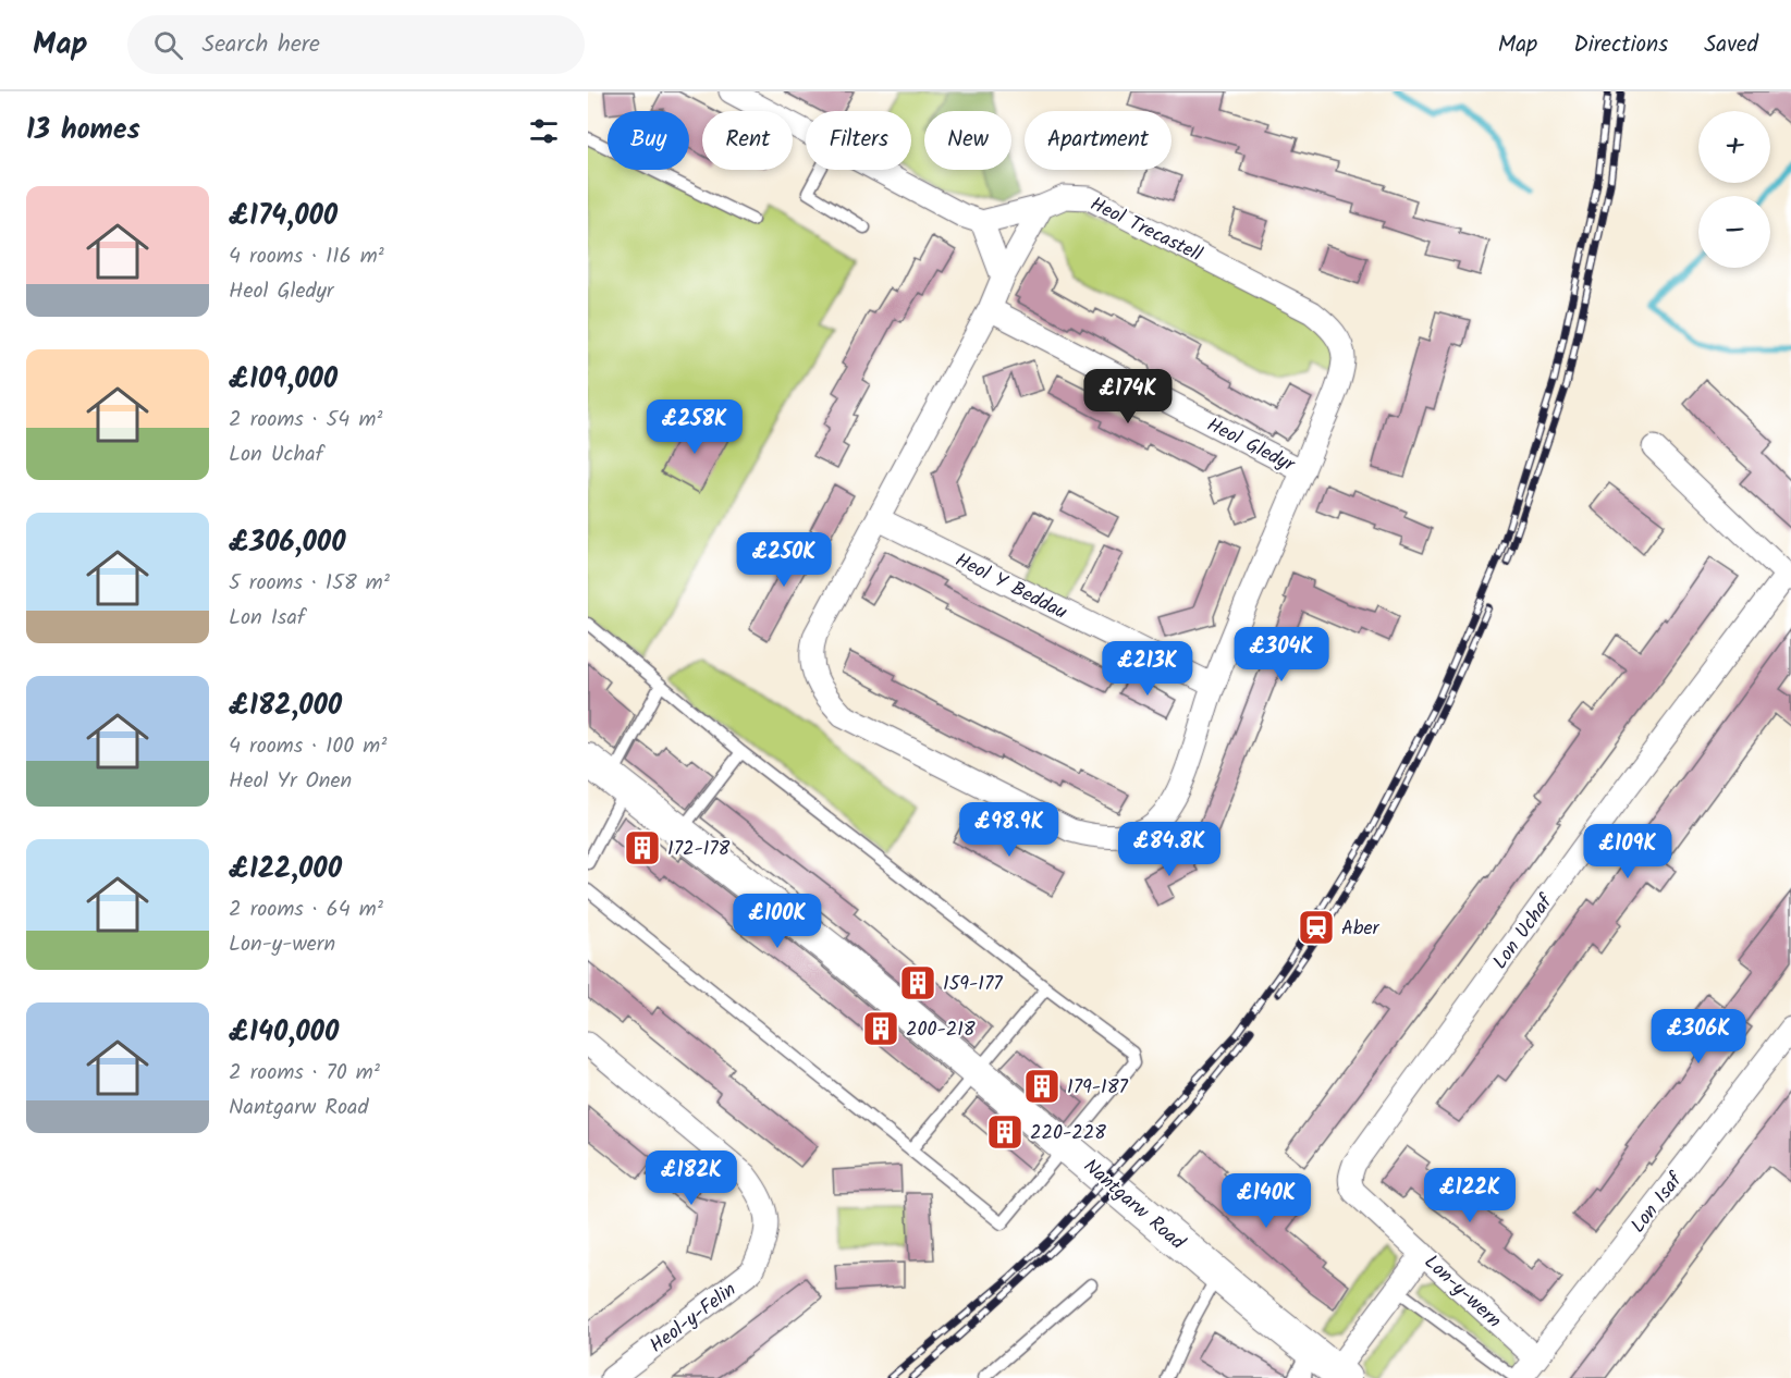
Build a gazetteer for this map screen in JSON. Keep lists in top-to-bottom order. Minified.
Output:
{"streets":{"main road":["Nantgarw Road"],"street":["Heol Trecastell","Heol Gledyr","Heol Y Beddau","Lon Uchaf","Lon Isaf","Lon-y-wern","Heol-y-Felin"]},"crossings":[["Heol Trecastell","Heol Gledyr"],["Heol Trecastell","Heol Y Beddau"],["Lon Uchaf","Lon-y-wern"],["Lon Isaf","Lon-y-wern"]],"places":{"building":["172-178","159-177","200-218","179-187","220-228"],"station":["Aber"]},"page":{"header":"Map","search":"Search here","nav":["Map","Directions","Saved"],"heading":"13 homes","map_buttons":["+","−"],"chip":["Buy","Rent","Filters","New","Apartment"],"list":[{"name":"£174,000","note":"4 rooms · 116 m² · Heol Gledyr"},{"name":"£109,000","note":"2 rooms · 54 m² · Lon Uchaf"},{"name":"£306,000","note":"5 rooms · 158 m² · Lon Isaf"},{"name":"£182,000","note":"4 rooms · 100 m² · Heol Yr Onen"},{"name":"£122,000","note":"2 rooms · 64 m² · Lon-y-wern"},{"name":"£140,000","note":"2 rooms · 70 m² · Nantgarw Road"}],"price":["£174K","£258K","£250K","£304K","£213K","£98.9K","£84.8K","£109K","£100K","£306K","£182K","£122K","£140K"]}}
